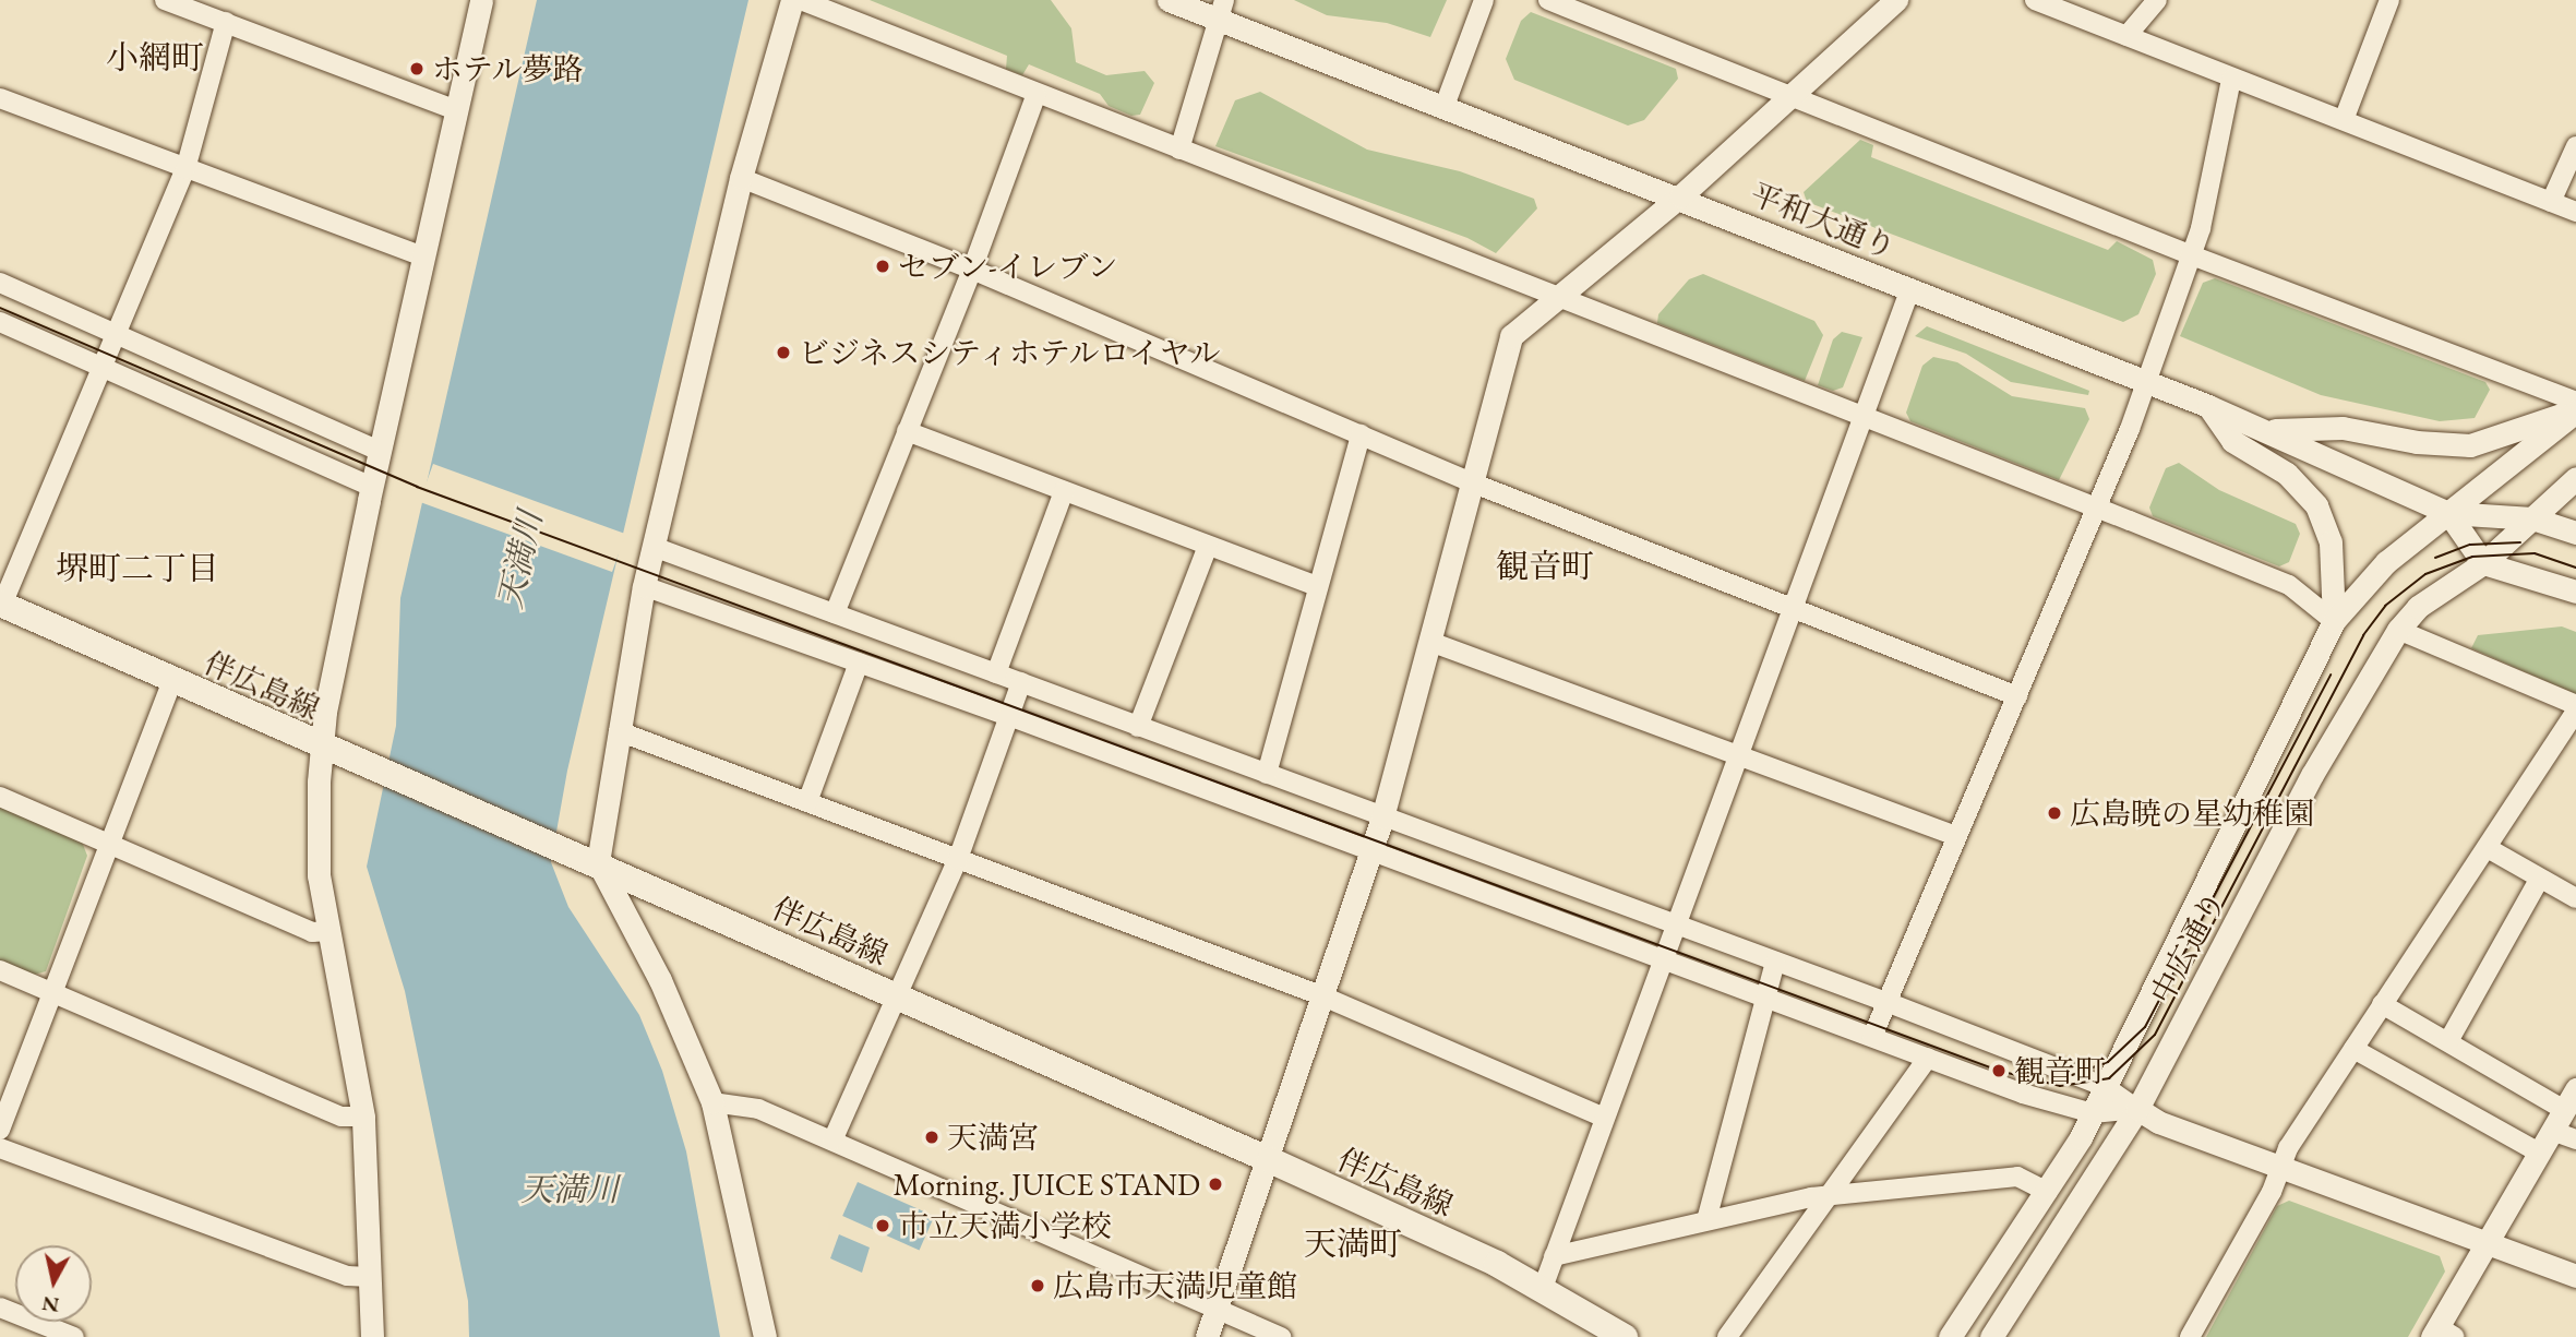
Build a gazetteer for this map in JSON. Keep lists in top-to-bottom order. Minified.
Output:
{"streets":{"main road":["伴広島線"],"street":["平和大通り","中広通り"]},"crossings":[["平和大通り","中広通り"]],"districts":["小網町","観音町","堺町二丁目","天満町"],"water":["天満川"],"places":["ホテル夢路","セブン-イレブン","ビジネスシティホテルロイヤル","広島暁の星幼稚園","観音町","天満宮","Morning. JUICE STAND","市立天満小学校","広島市天満児童館"],"north":"bottom"}
